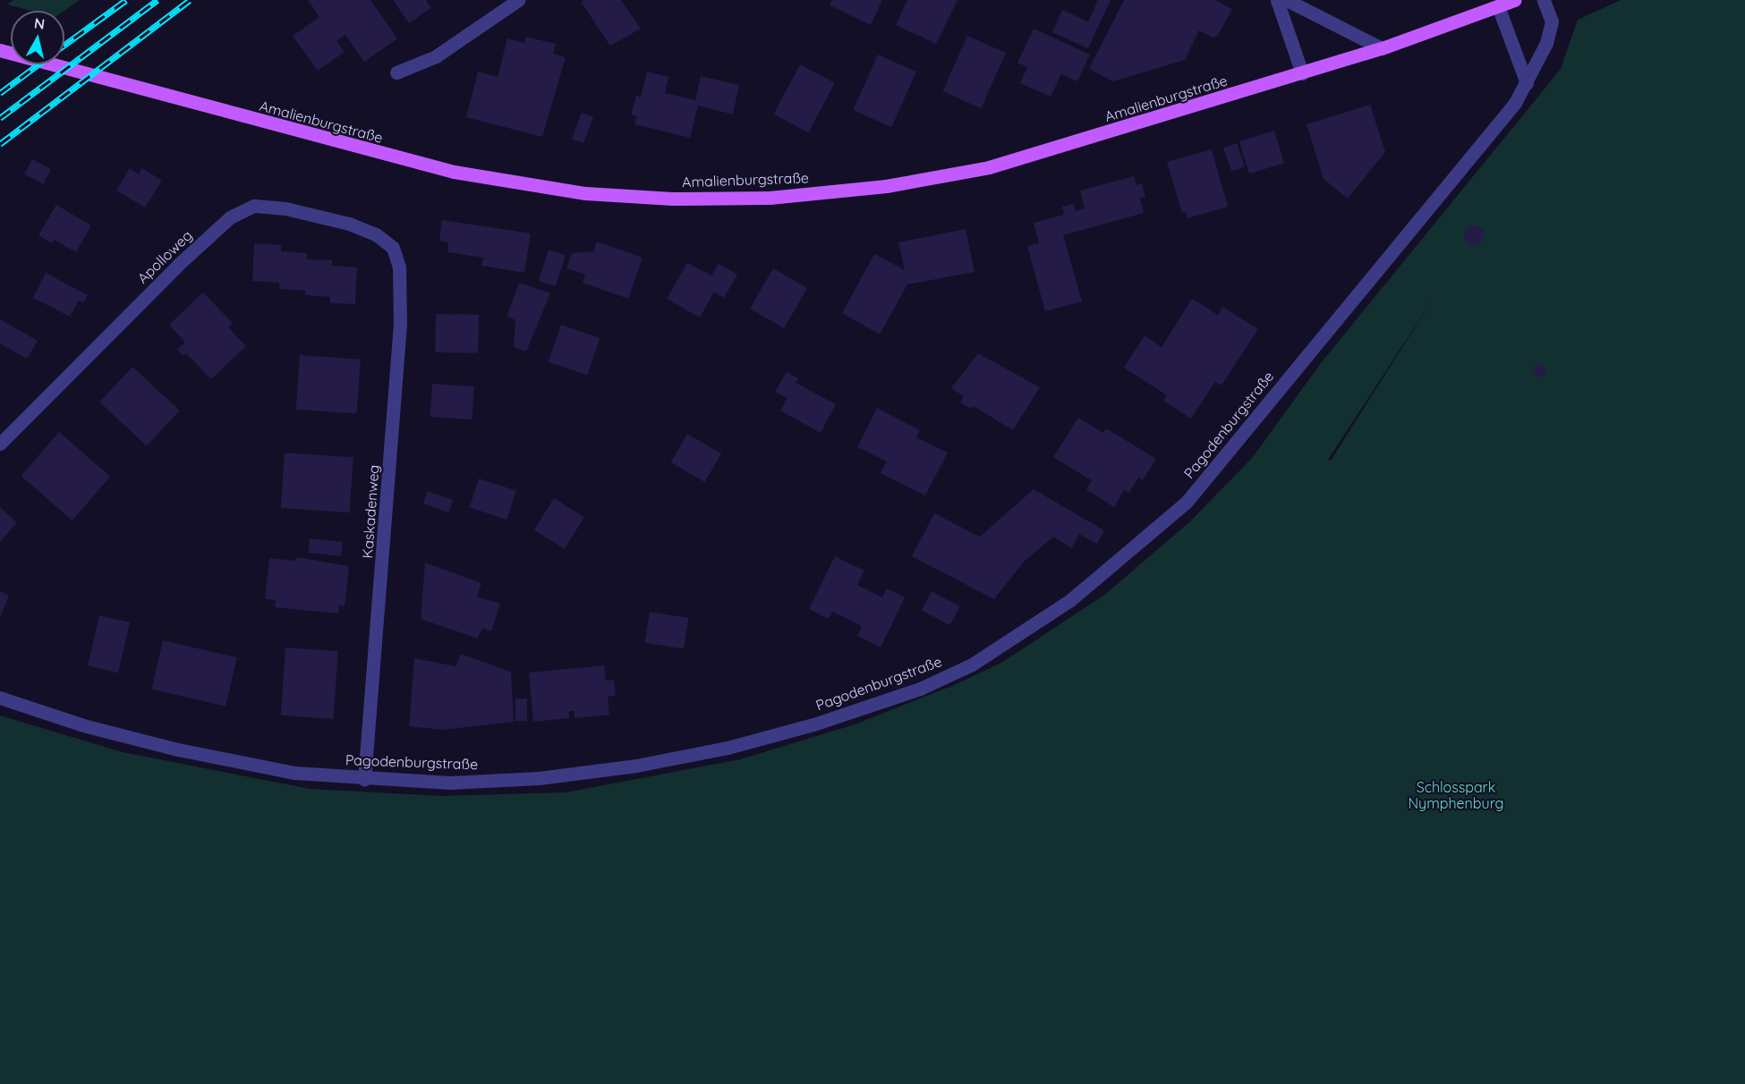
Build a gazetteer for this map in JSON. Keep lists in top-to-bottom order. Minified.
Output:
{"streets":{"main road":["Amalienburgstraße"],"street":["Apolloweg","Pagodenburgstraße","Kaskadenweg"]},"crossings":[["Apolloweg","Kaskadenweg"],["Pagodenburgstraße","Kaskadenweg"]],"parks":["Schlosspark Nymphenburg"],"north":"top"}
